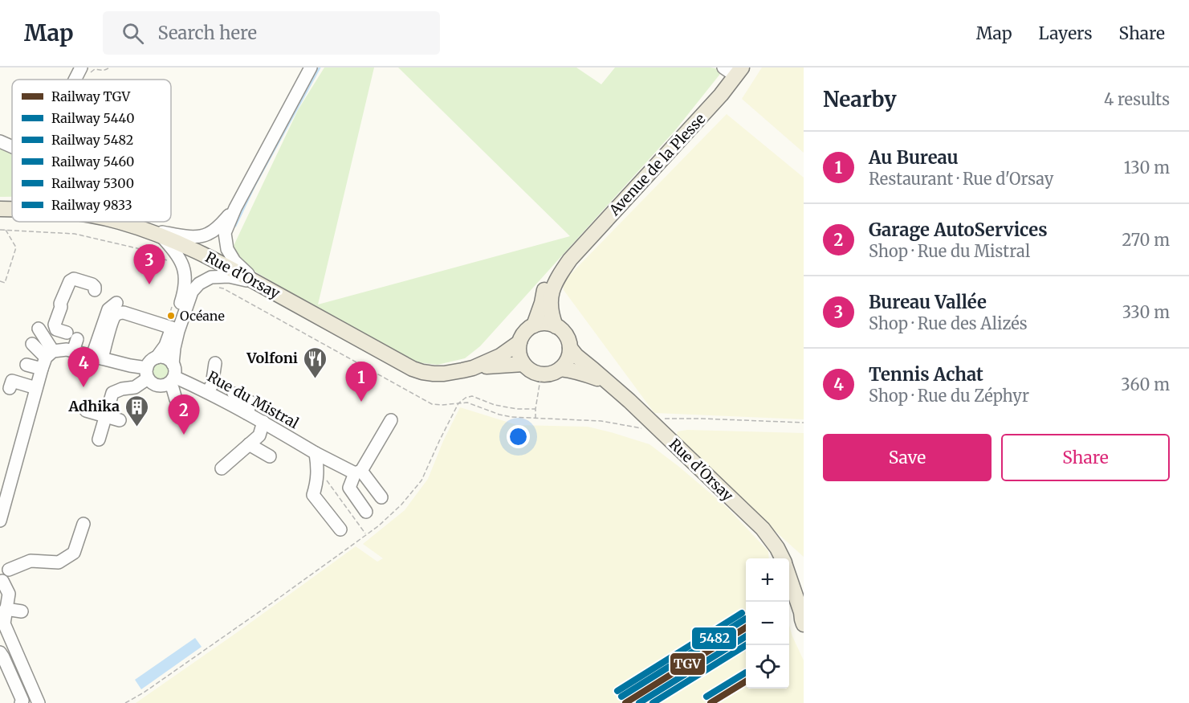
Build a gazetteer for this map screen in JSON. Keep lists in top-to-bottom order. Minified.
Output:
{"streets":{"main road":["Avenue de la Plesse","Rue d'Orsay"],"street":["Rue du Mistral"]},"crossings":[["Avenue de la Plesse","Rue d'Orsay"]],"places":{"other":["Océane"],"restaurant":["Volfoni"],"building":["Adhika"]},"lines":["rail line 5300","rail line 5482","rail line TGV","rail line 5440","rail line 5460","rail line 9833"],"legend":["Railway TGV","Railway 5440","Railway 5482","Railway 5460","Railway 5300","Railway 9833"],"page":{"header":"Map","search":"Search here","nav":["Map","Layers","Share"],"heading":["Nearby","4 results"],"list":[{"mark":"1","name":"Au Bureau","note":"Restaurant · Rue d'Orsay","value":"130 m"},{"mark":"2","name":"Garage AutoServices","note":"Shop · Rue du Mistral","value":"270 m"},{"mark":"3","name":"Bureau Vallée","note":"Shop · Rue des Alizés","value":"330 m"},{"mark":"4","name":"Tennis Achat","note":"Shop · Rue du Zéphyr","value":"360 m"}],"pins":["3","4","1","2"],"buttons":["Save","Share"],"map_buttons":["+","−"]}}
